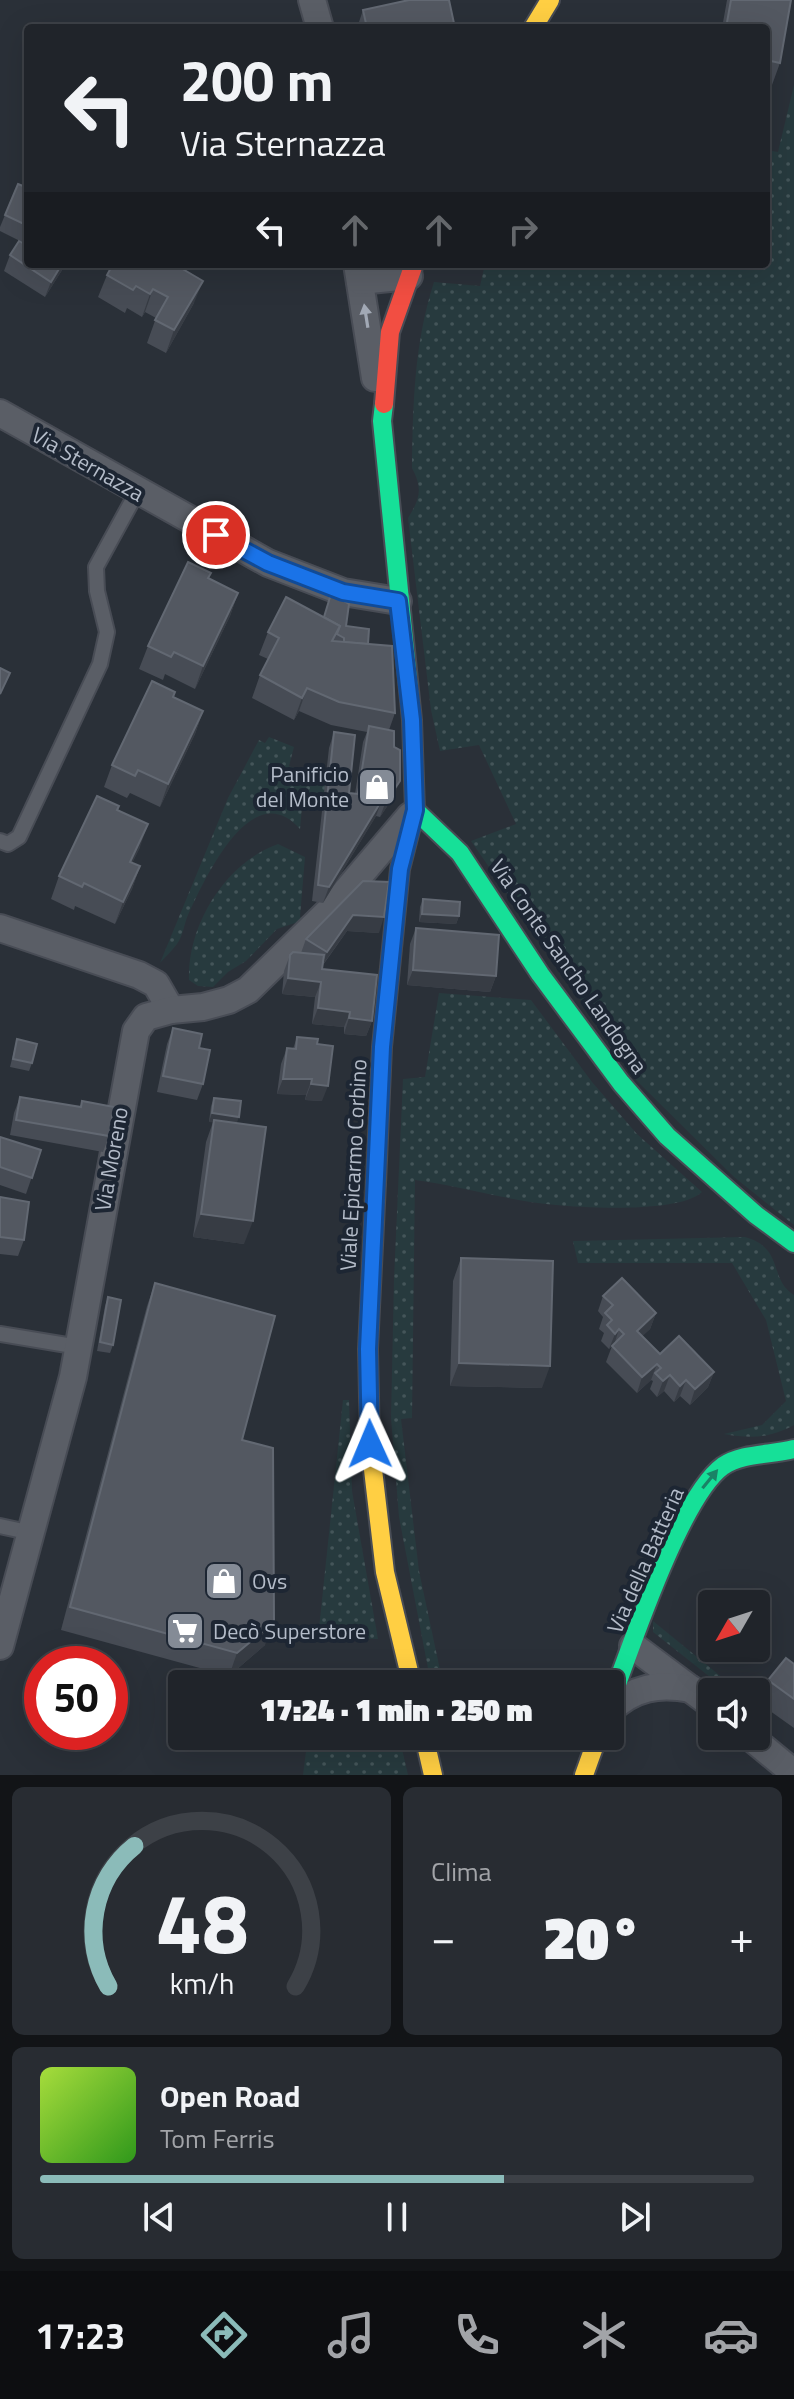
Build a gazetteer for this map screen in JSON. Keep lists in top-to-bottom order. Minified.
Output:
{"streets":{"main road":["Via Conte Sancho Landogna","Viale Epicarmo Corbino","Via della Batteria"],"street":["Via Sternazza","Via Moreno"]},"crossings":[["Via Sternazza","Viale Epicarmo Corbino"],["Via Conte Sancho Landogna","Via Moreno"],["Via Conte Sancho Landogna","Viale Epicarmo Corbino"],["Via Moreno","Viale Epicarmo Corbino"]],"one_way":["Via della Batteria"],"places":{"shop":["Panificio del Monte","Ovs"],"supermarket":["Decò Superstore"]},"north":"bottom left","page":{"turn":["200 m","Via Sternazza"],"limit":"50","trip":"17:24 · 1 min · 250 m","tile":"Clima","heat":["−","20°","+"],"song":["Open Road","Tom Ferris"],"tabs":"17:23","gauge":["48","km/h"]}}
